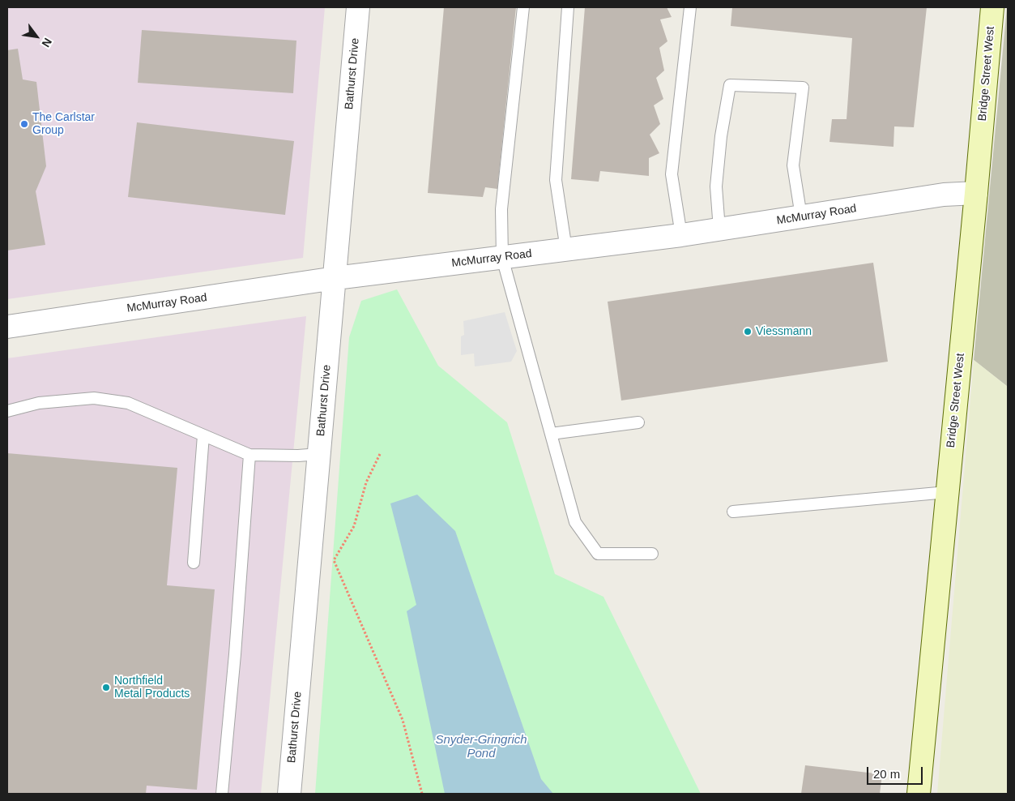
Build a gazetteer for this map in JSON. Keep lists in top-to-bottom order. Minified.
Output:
{"streets":{"street":["Bathurst Drive","Bridge Street West","McMurray Road"]},"crossings":[["Bathurst Drive","McMurray Road"],["Bridge Street West","McMurray Road"]],"water":["Snyder-Gringrich Pond"],"places":["The Carlstar Group","Viessmann","Northfield Metal Products"],"scale_bar":"20 m","north":"bottom right"}
